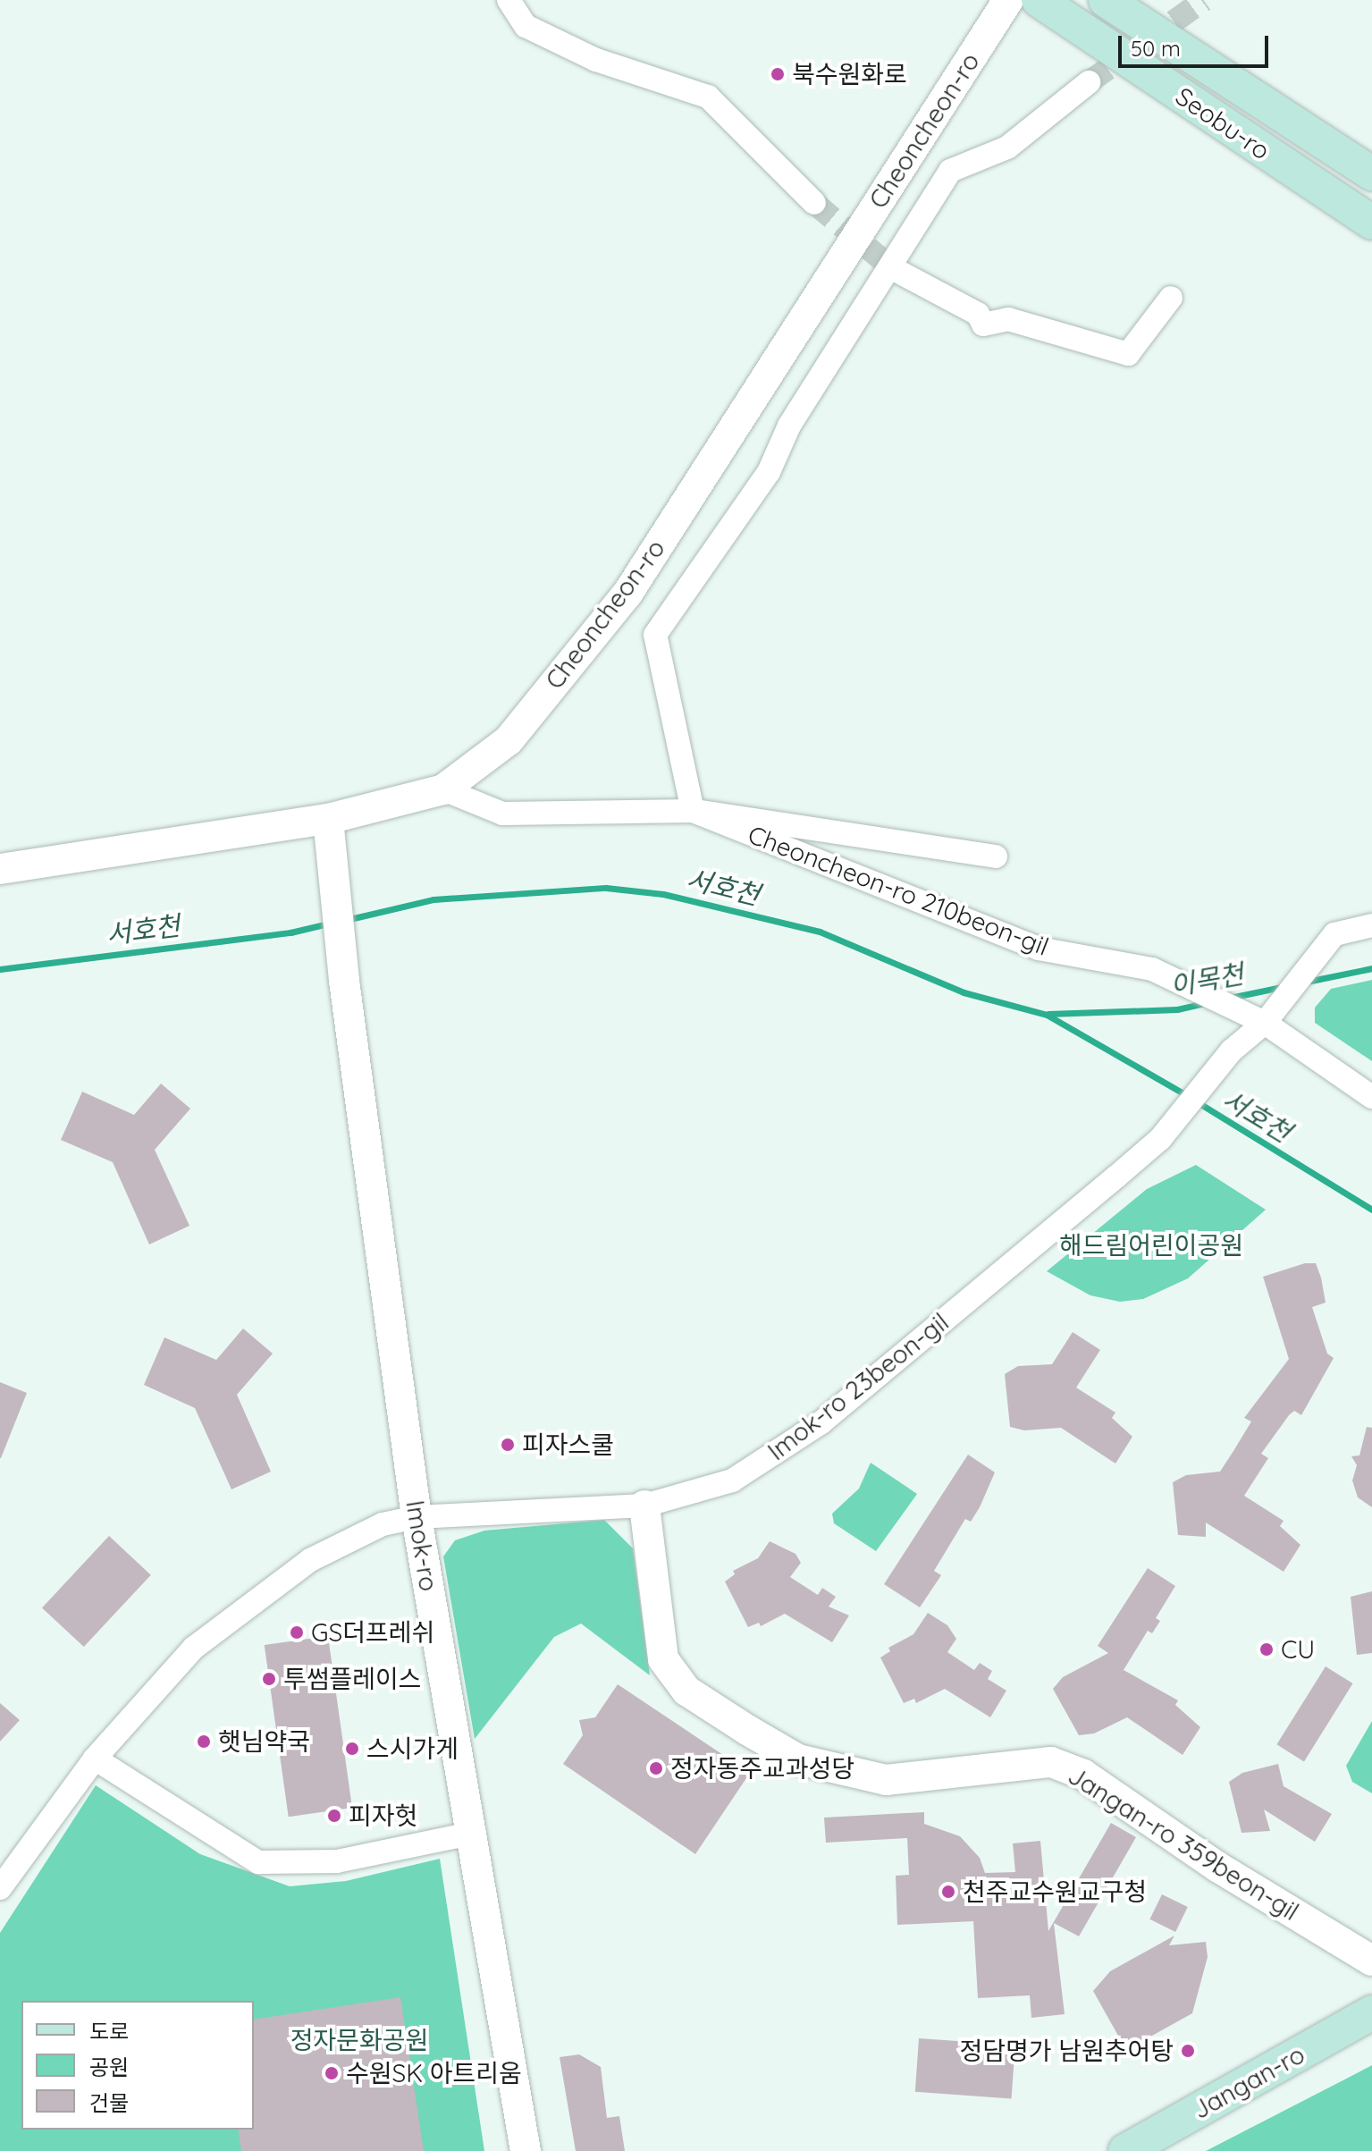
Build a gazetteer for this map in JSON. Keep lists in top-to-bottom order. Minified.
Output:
{"streets":{"main road":["Seobu-ro","Jangan-ro"],"street":["Cheoncheon-ro","Cheoncheon-ro 210beon-gil","Imok-ro 23beon-gil","Imok-ro","Jangan-ro 359beon-gil"]},"crossings":[["Cheoncheon-ro","Cheoncheon-ro 210beon-gil"],["Cheoncheon-ro","Imok-ro"],["Cheoncheon-ro 210beon-gil","Imok-ro 23beon-gil"],["Imok-ro 23beon-gil","Imok-ro"],["Imok-ro 23beon-gil","Jangan-ro 359beon-gil"]],"water":["서호천","이목천"],"parks":["해드림어린이공원","정자문화공원"],"places":["북수원화로","피자스쿨","GS더프레쉬","CU","투썸플레이스","햇님약국","스시가게","정자동주교과성당","피자헛","천주교수원교구청","정담명가 남원추어탕","수원SK 아트리움"],"legend":["도로","공원","건물"],"scale_bar":"50 m"}
